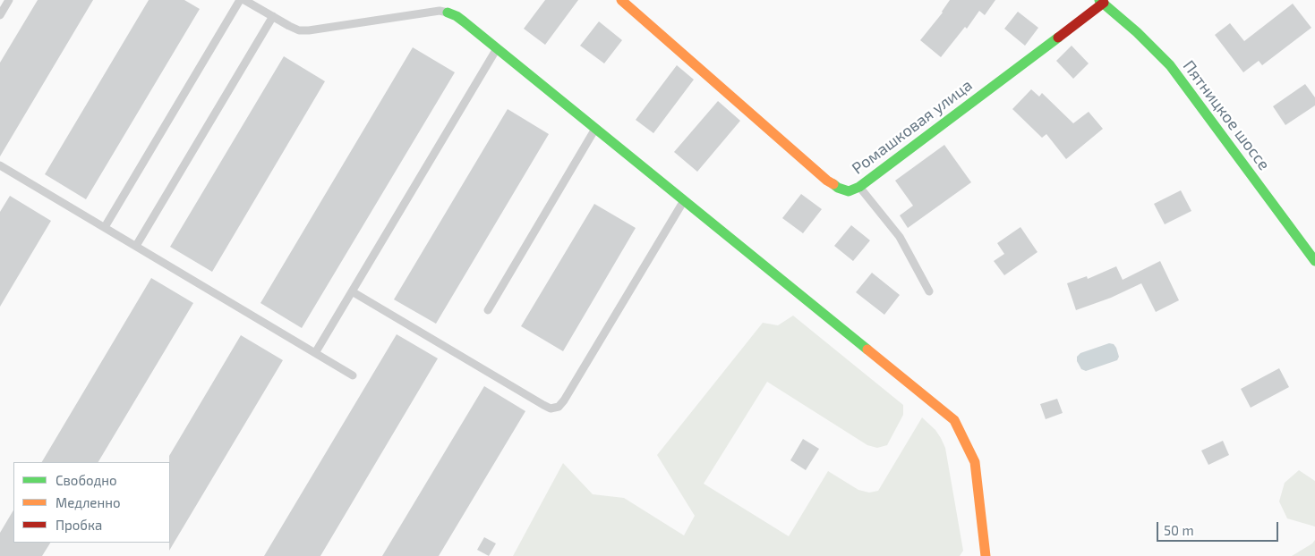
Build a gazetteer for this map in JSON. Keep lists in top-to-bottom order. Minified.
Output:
{"streets":{"street":["Пятницкое шоссе","Ромашковая улица"]},"crossings":[["Пятницкое шоссе","Ромашковая улица"]],"legend":["Свободно","Медленно","Пробка"],"scale_bar":"50 m"}
